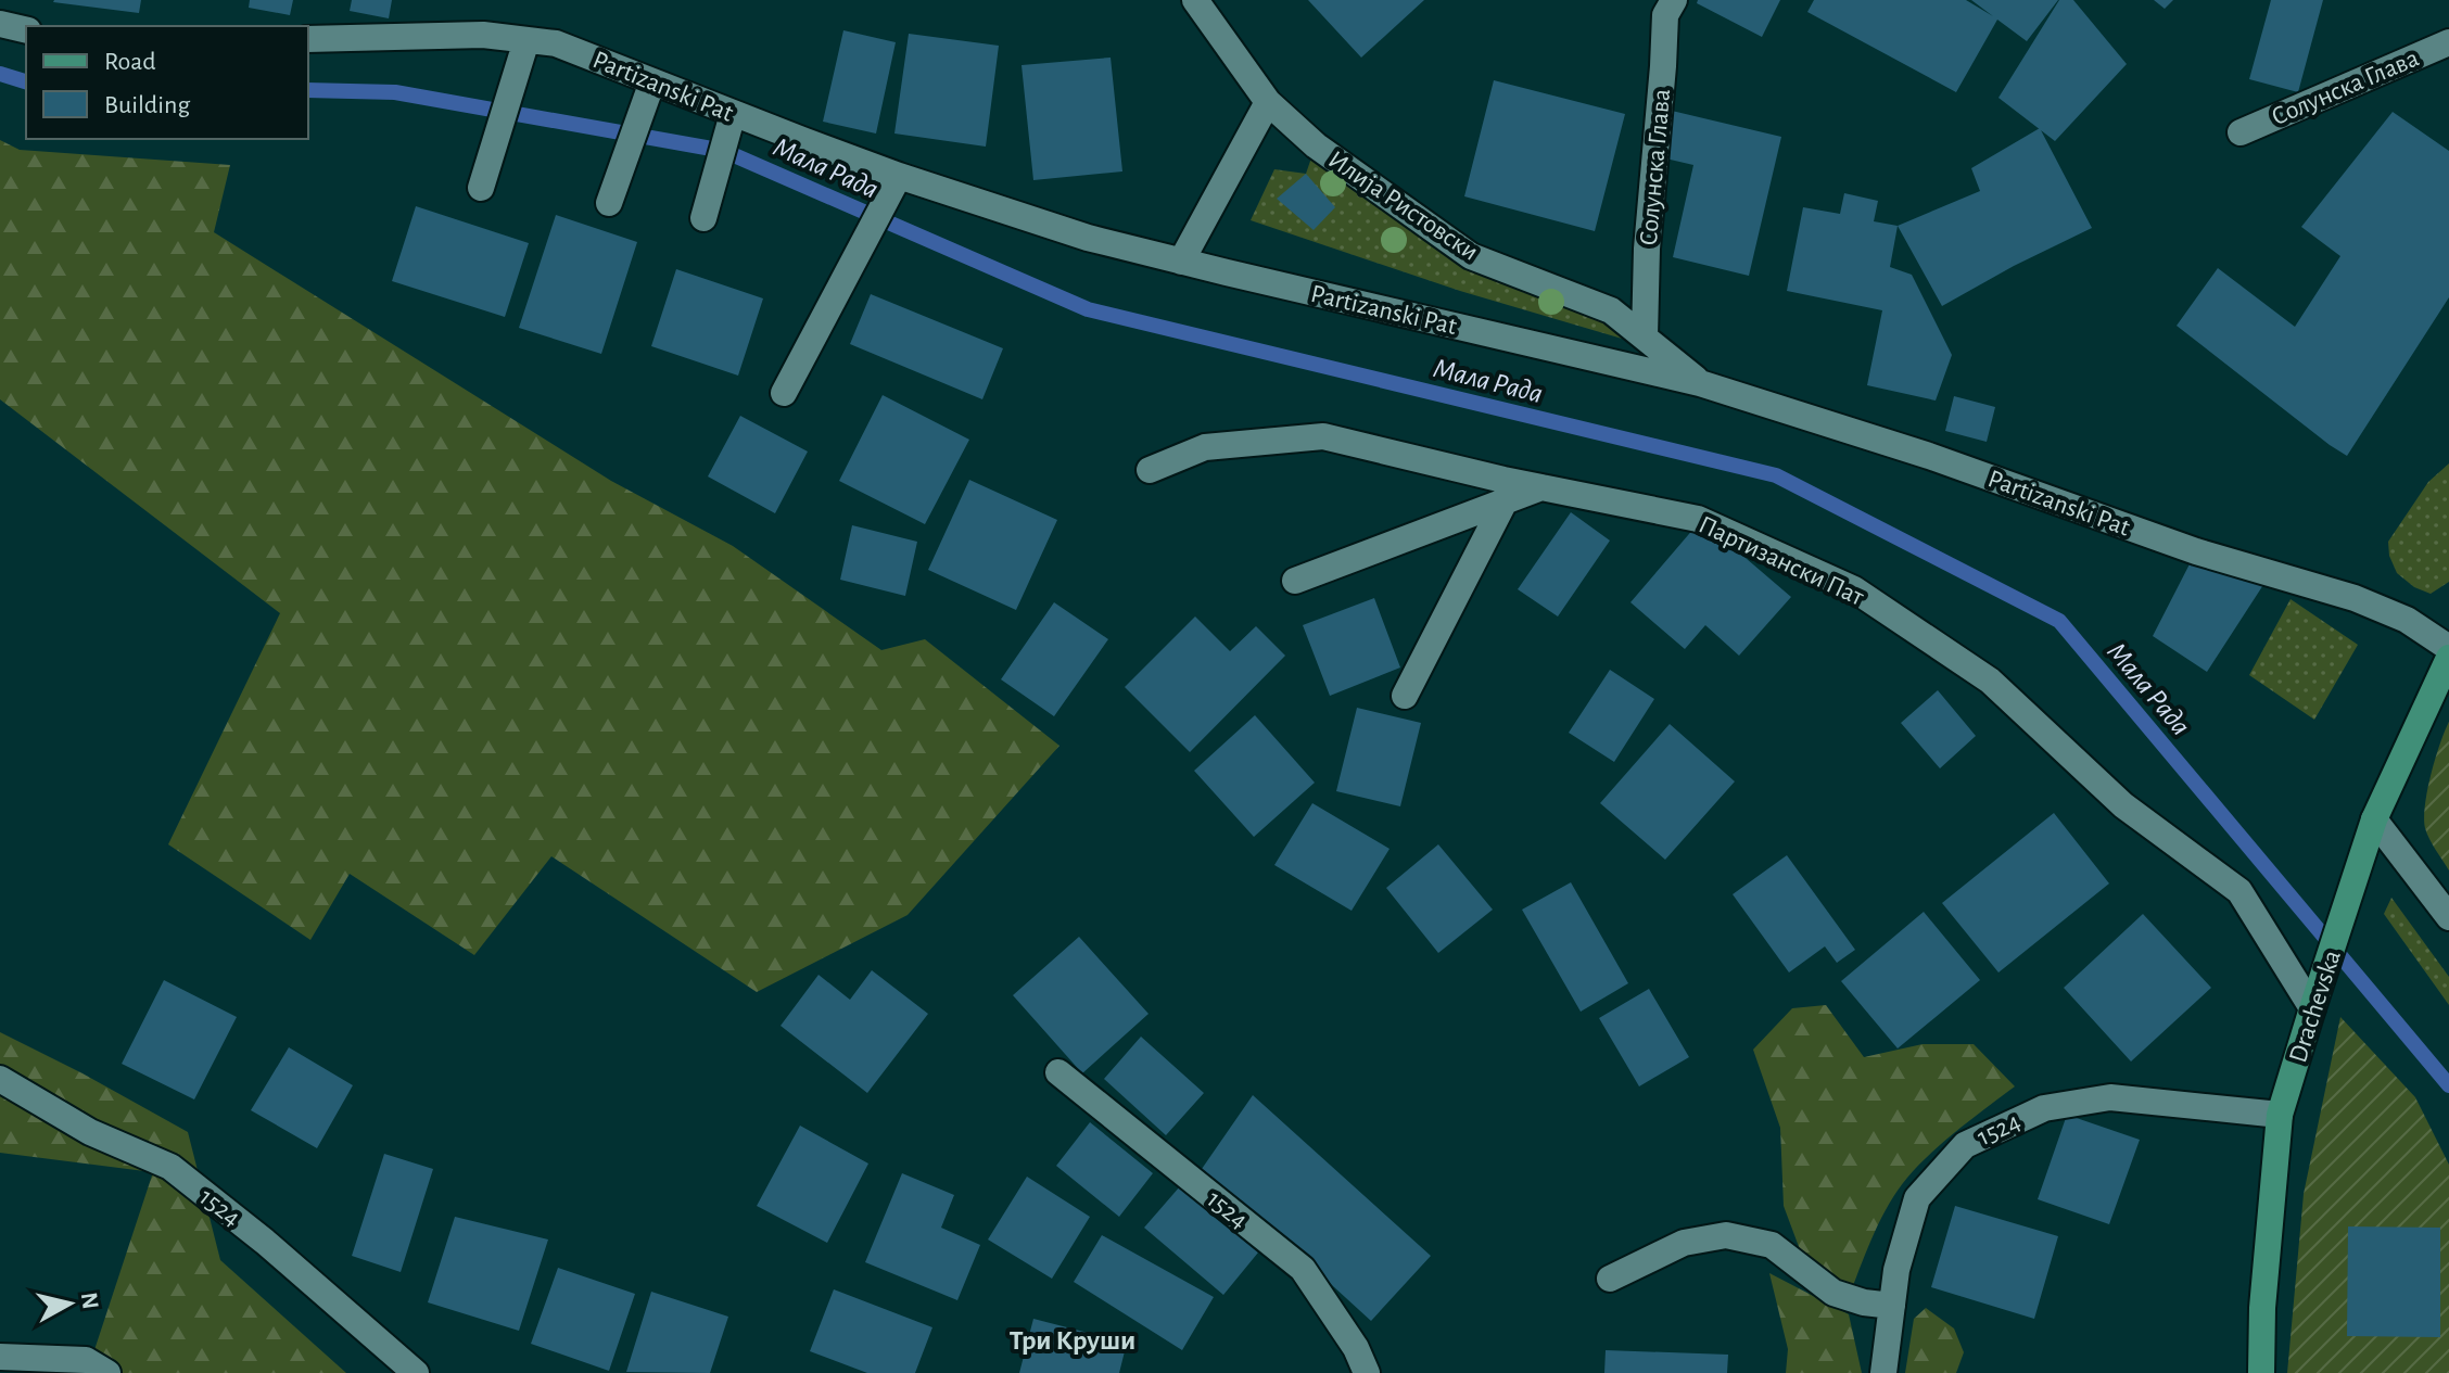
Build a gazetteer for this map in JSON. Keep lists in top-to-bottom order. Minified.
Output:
{"streets":{"main road":["Drachevska"],"street":["Partizanski Pat","Солунска Глава","Илија Ристовски","Партизански Пат","1524"]},"crossings":[["Partizanski Pat","Илија Ристовски"],["Солунска Глава","Илија Ристовски"],["Партизански Пат","Drachevska"],["Drachevska","1524"]],"districts":["Три Круши"],"water":["Мала Рада"],"legend":["Road","Building"],"north":"right"}
